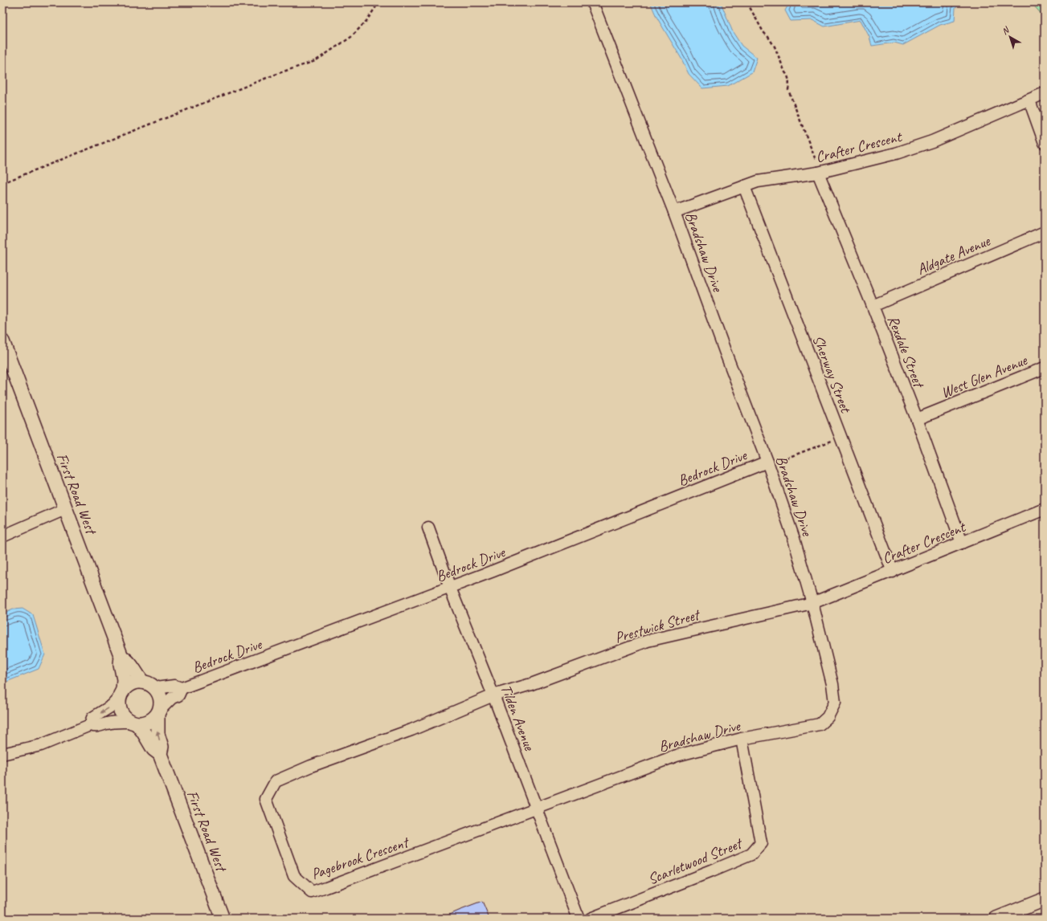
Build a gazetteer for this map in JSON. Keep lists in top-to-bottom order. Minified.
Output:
{"streets":{"street":["Crafter Crescent","Bradshaw Drive","Aldgate Avenue","Rexdale Street","Sherway Street","West Glen Avenue","Bedrock Drive","First Road West","Prestwick Street","Tilden Avenue","Pagebrook Crescent","Scarletwood Street"]},"crossings":[["Crafter Crescent","Bradshaw Drive"],["Crafter Crescent","Rexdale Street"],["Crafter Crescent","Sherway Street"],["Crafter Crescent","Prestwick Street"],["Bradshaw Drive","Bedrock Drive"],["Bradshaw Drive","Prestwick Street"],["Bradshaw Drive","Tilden Avenue"],["Bradshaw Drive","Pagebrook Crescent"],["Bradshaw Drive","Scarletwood Street"],["Aldgate Avenue","Rexdale Street"],["Rexdale Street","West Glen Avenue"],["Bedrock Drive","First Road West"],["Bedrock Drive","Tilden Avenue"],["Prestwick Street","Tilden Avenue"],["Prestwick Street","Pagebrook Crescent"],["Tilden Avenue","Pagebrook Crescent"]],"north":"top left"}
